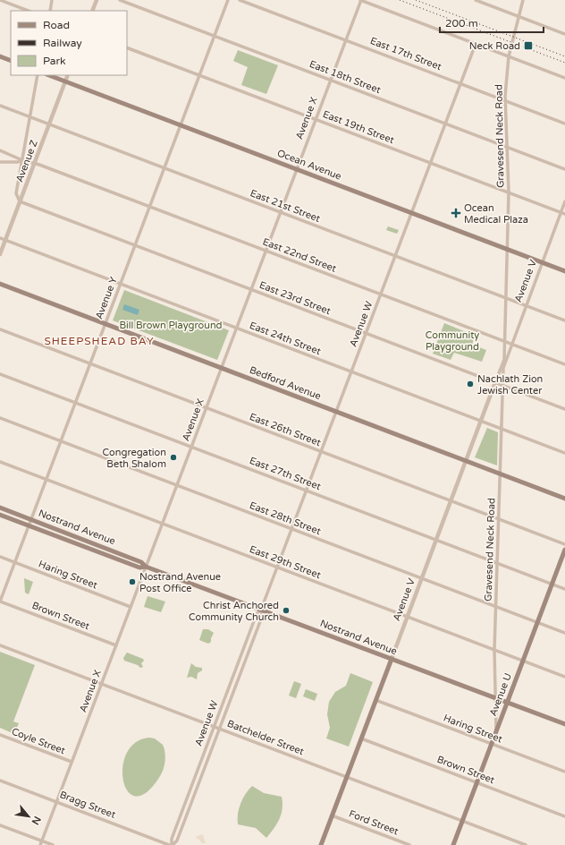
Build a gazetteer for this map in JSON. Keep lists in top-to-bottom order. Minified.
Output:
{"streets":{"main road":["Ocean Avenue","Avenue V","Bedford Avenue","Nostrand Avenue","Avenue U"],"street":["East 17th Street","East 18th Street","Avenue X","East 19th Street","Gravesend Neck Road","Avenue Z","East 21st Street","East 22nd Street","Avenue Y","East 23rd Street","Avenue W","East 24th Street","East 26th Street","East 27th Street","East 28th Street","East 29th Street","Haring Street","Brown Street","Batchelder Street","Coyle Street","Bragg Street","Ford Street"]},"crossings":[["East 17th Street","Avenue X"],["East 17th Street","Gravesend Neck Road"],["East 17th Street","Avenue W"],["East 18th Street","Avenue X"],["East 18th Street","Gravesend Neck Road"],["East 18th Street","Avenue Y"],["East 18th Street","Avenue W"],["Avenue X","East 19th Street"],["Avenue X","Ocean Avenue"],["Avenue X","East 21st Street"],["Avenue X","East 22nd Street"],["Avenue X","East 23rd Street"],["Avenue X","East 24th Street"],["Avenue X","Bedford Avenue"],["Avenue X","East 26th Street"],["Avenue X","East 27th Street"],["Avenue X","East 28th Street"],["Avenue X","Nostrand Avenue"],["Avenue X","East 29th Street"],["Avenue X","Haring Street"],["Avenue X","Brown Street"],["Avenue X","Batchelder Street"],["Avenue X","Coyle Street"],["Avenue X","Bragg Street"],["East 19th Street","Gravesend Neck Road"],["East 19th Street","Avenue V"],["East 19th Street","Avenue Y"],["East 19th Street","Avenue W"],["Gravesend Neck Road","Ocean Avenue"],["Gravesend Neck Road","East 21st Street"],["Gravesend Neck Road","East 22nd Street"],["Gravesend Neck Road","Avenue V"],["Gravesend Neck Road","East 23rd Street"],["Gravesend Neck Road","East 24th Street"],["Gravesend Neck Road","Bedford Avenue"],["Gravesend Neck Road","East 26th Street"],["Gravesend Neck Road","East 27th Street"],["Gravesend Neck Road","East 28th Street"],["Gravesend Neck Road","Nostrand Avenue"],["Gravesend Neck Road","East 29th Street"],["Gravesend Neck Road","Avenue U"],["Avenue Z","Ocean Avenue"],["Avenue Z","East 21st Street"],["Avenue Z","East 22nd Street"],["Avenue Z","East 23rd Street"],["Avenue Z","East 24th Street"],["Ocean Avenue","Avenue V"],["Ocean Avenue","Avenue Y"],["Ocean Avenue","Avenue W"],["East 21st Street","Avenue V"],["East 21st Street","Avenue Y"],["East 21st Street","Avenue W"],["East 22nd Street","Avenue V"],["East 22nd Street","Avenue Y"],["East 22nd Street","Avenue W"],["Avenue V","East 23rd Street"],["Avenue V","East 24th Street"],["Avenue V","Bedford Avenue"],["Avenue V","East 26th Street"],["Avenue V","East 27th Street"],["Avenue V","East 28th Street"],["Avenue V","Nostrand Avenue"],["Avenue V","East 29th Street"],["Avenue V","Haring Street"],["Avenue V","Brown Street"],["Avenue V","Batchelder Street"],["Avenue V","Ford Street"],["Avenue Y","East 23rd Street"],["Avenue Y","East 24th Street"],["Avenue Y","Bedford Avenue"],["Avenue Y","East 26th Street"],["Avenue Y","East 27th Street"],["Avenue Y","East 28th Street"],["Avenue Y","Nostrand Avenue"],["Avenue Y","East 29th Street"],["Avenue Y","Haring Street"],["Avenue Y","Brown Street"],["East 23rd Street","Avenue W"],["Avenue W","East 24th Street"],["Avenue W","Bedford Avenue"],["Avenue W","East 26th Street"],["Avenue W","East 27th Street"],["Avenue W","East 28th Street"],["Avenue W","Nostrand Avenue"],["Avenue W","East 29th Street"],["Avenue W","Batchelder Street"],["Avenue W","Bragg Street"],["East 27th Street","Avenue U"],["East 28th Street","Avenue U"],["Nostrand Avenue","Avenue U"],["East 29th Street","Avenue U"],["Haring Street","Avenue U"],["Brown Street","Avenue U"],["Avenue U","Batchelder Street"]],"districts":["SHEEPSHEAD BAY"],"parks":["Bill Brown Playground","Community Playground"],"places":{"transit":["Neck Road"],"health":["Ocean Medical Plaza"],"other":["Nachlath Zion Jewish Center","Congregation Beth Shalom","Nostrand Avenue Post Office","Christ Anchored Community Church"]},"legend":["Road","Railway","Park"],"scale_bar":"200 m","north":"bottom right"}
